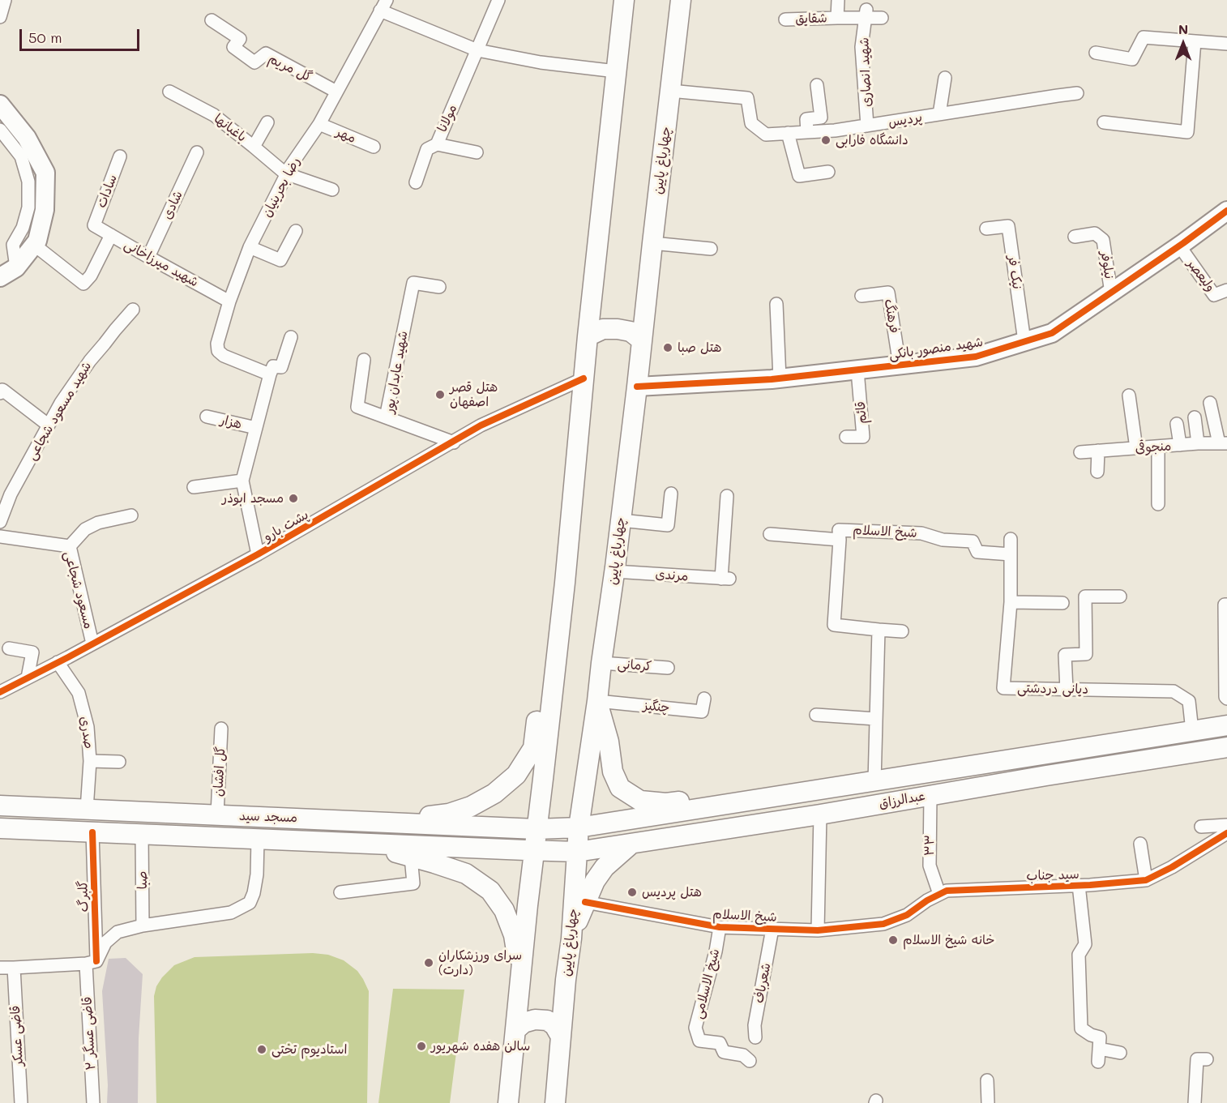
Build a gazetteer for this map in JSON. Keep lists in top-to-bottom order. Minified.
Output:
{"streets":{"main road":["چهارباغ پایین","عبدالرزاق","مسجد سید"],"street":["شقایق","گل مریم","شهید انصاری","مولانا","پردیس","باغبانها","مهر","رضا بحرینیان","سادات","شادی","شهید میرزاخانی","نیلوفر","نیک فر","ولیعصر","فرهنگ","شهید منصور بانکی","شهید عابدان پور","شهید مسعود شجاعی","قائم","هزار","منجوقی","پشت بارو","شیخ الاسلام","مرندی","مسعود شجاعی","کرمانی","دیانی دردشتی","چنگیز","صدری","گل افشان","۳۳","سید جناب","صبا","گلبرگ","شعرباف","شیخ الاسلامی","قاضی عسگر ۲","قاضی عسکر"]},"crossings":[["شقایق","شهید انصاری"],["گل مریم","رضا بحرینیان"],["شهید انصاری","پردیس"],["مولانا","رضا بحرینیان"],["پردیس","چهارباغ پایین"],["باغبانها","رضا بحرینیان"],["مهر","رضا بحرینیان"],["چهارباغ پایین","شهید منصور بانکی"],["چهارباغ پایین","مرندی"],["چهارباغ پایین","کرمانی"],["چهارباغ پایین","چنگیز"],["چهارباغ پایین","عبدالرزاق"],["رضا بحرینیان","شهید میرزاخانی"],["سادات","شهید میرزاخانی"],["شادی","شهید میرزاخانی"],["نیلوفر","شهید منصور بانکی"],["نیک فر","شهید منصور بانکی"],["ولیعصر","شهید منصور بانکی"],["فرهنگ","شهید منصور بانکی"],["شهید منصور بانکی","قائم"],["شهید عابدان پور","پشت بارو"],["پشت بارو","مسعود شجاعی"],["پشت بارو","صدری"],["شیخ الاسلام","دیانی دردشتی"],["شیخ الاسلام","سید جناب"],["شیخ الاسلام","شعرباف"],["شیخ الاسلام","شیخ الاسلامی"],["دیانی دردشتی","عبدالرزاق"],["صدری","مسجد سید"],["گل افشان","مسجد سید"],["عبدالرزاق","مسجد سید"],["عبدالرزاق","۳۳"],["مسجد سید","صبا"],["مسجد سید","گلبرگ"],["۳۳","سید جناب"],["گلبرگ","قاضی عسگر ۲"]],"places":["دانشگاه فارابی","هتل صبا","هتل قصر اصفهان","مسجد ابوذر","هتل پردیس","خانه شیخ الاسلام","سرای ورزشکاران (دارت)","سالن هفده شهریور","استادیوم تختی"],"scale_bar":"50 m","north":"top"}
